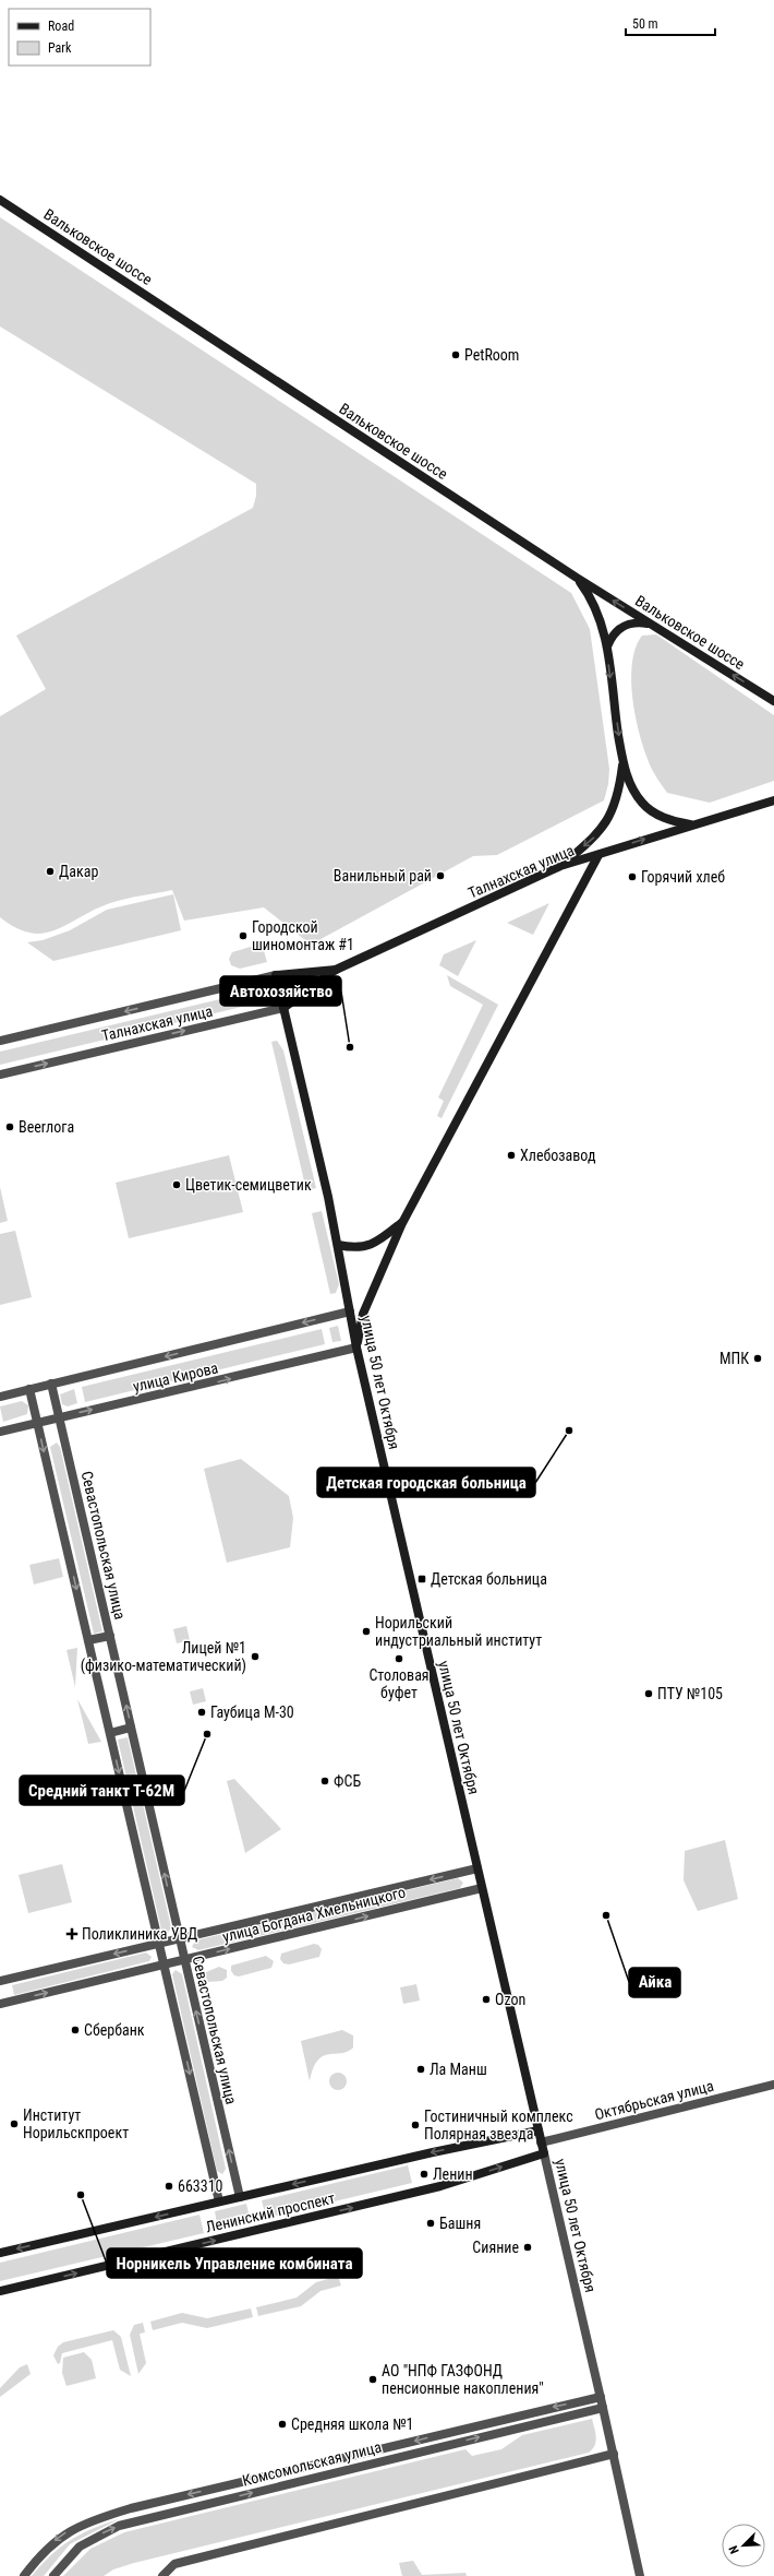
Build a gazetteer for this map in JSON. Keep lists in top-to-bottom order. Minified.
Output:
{"streets":{"main road":["Вальковское шоссе","Талнахская улица","улица 50 лет Октября","Ленинский проспект"],"street":["улица Кирова","Севастопольская улица","улица Богдана Хмельницкого","Октябрьская улица","Комсомольская улица"]},"crossings":[["Талнахская улица","улица 50 лет Октября"],["улица Кирова","улица 50 лет Октября"],["улица Кирова","Севастопольская улица"],["улица 50 лет Октября","улица Богдана Хмельницкого"],["улица 50 лет Октября","Октябрьская улица"],["улица 50 лет Октября","Ленинский проспект"],["улица 50 лет Октября","Комсомольская улица"],["Севастопольская улица","улица Богдана Хмельницкого"],["Севастопольская улица","Ленинский проспект"]],"places":{"other":["PetRoom","Дакар","Ванильный рай","Горячий хлеб","Городской шиномонтаж #1","Автохозяйство","Beerлога","Хлебозавод","Цветик-семицветик","МПК","Детская городская больница","Норильский индустриальный институт","Лицей №1 (физико-математический)","Столовая буфет","ПТУ №105","Гаубица М-30","Средний танкт Т-62М","ФСБ","Айка","Ozon","Сбербанк","Ла Манш","Институт Норильскпроект","Гостиничный комплекс Полярная звезда","Ленин","663310","Норникель Управление комбината","Башня","Сияние","АО \"НПФ ГАЗФОНД пенсионные накопления\"","Средняя школа №1"],"transit":["Детская больница"],"health":["Поликлиника УВД"]},"legend":["Road","Park"],"scale_bar":"50 m","north":"bottom left"}
